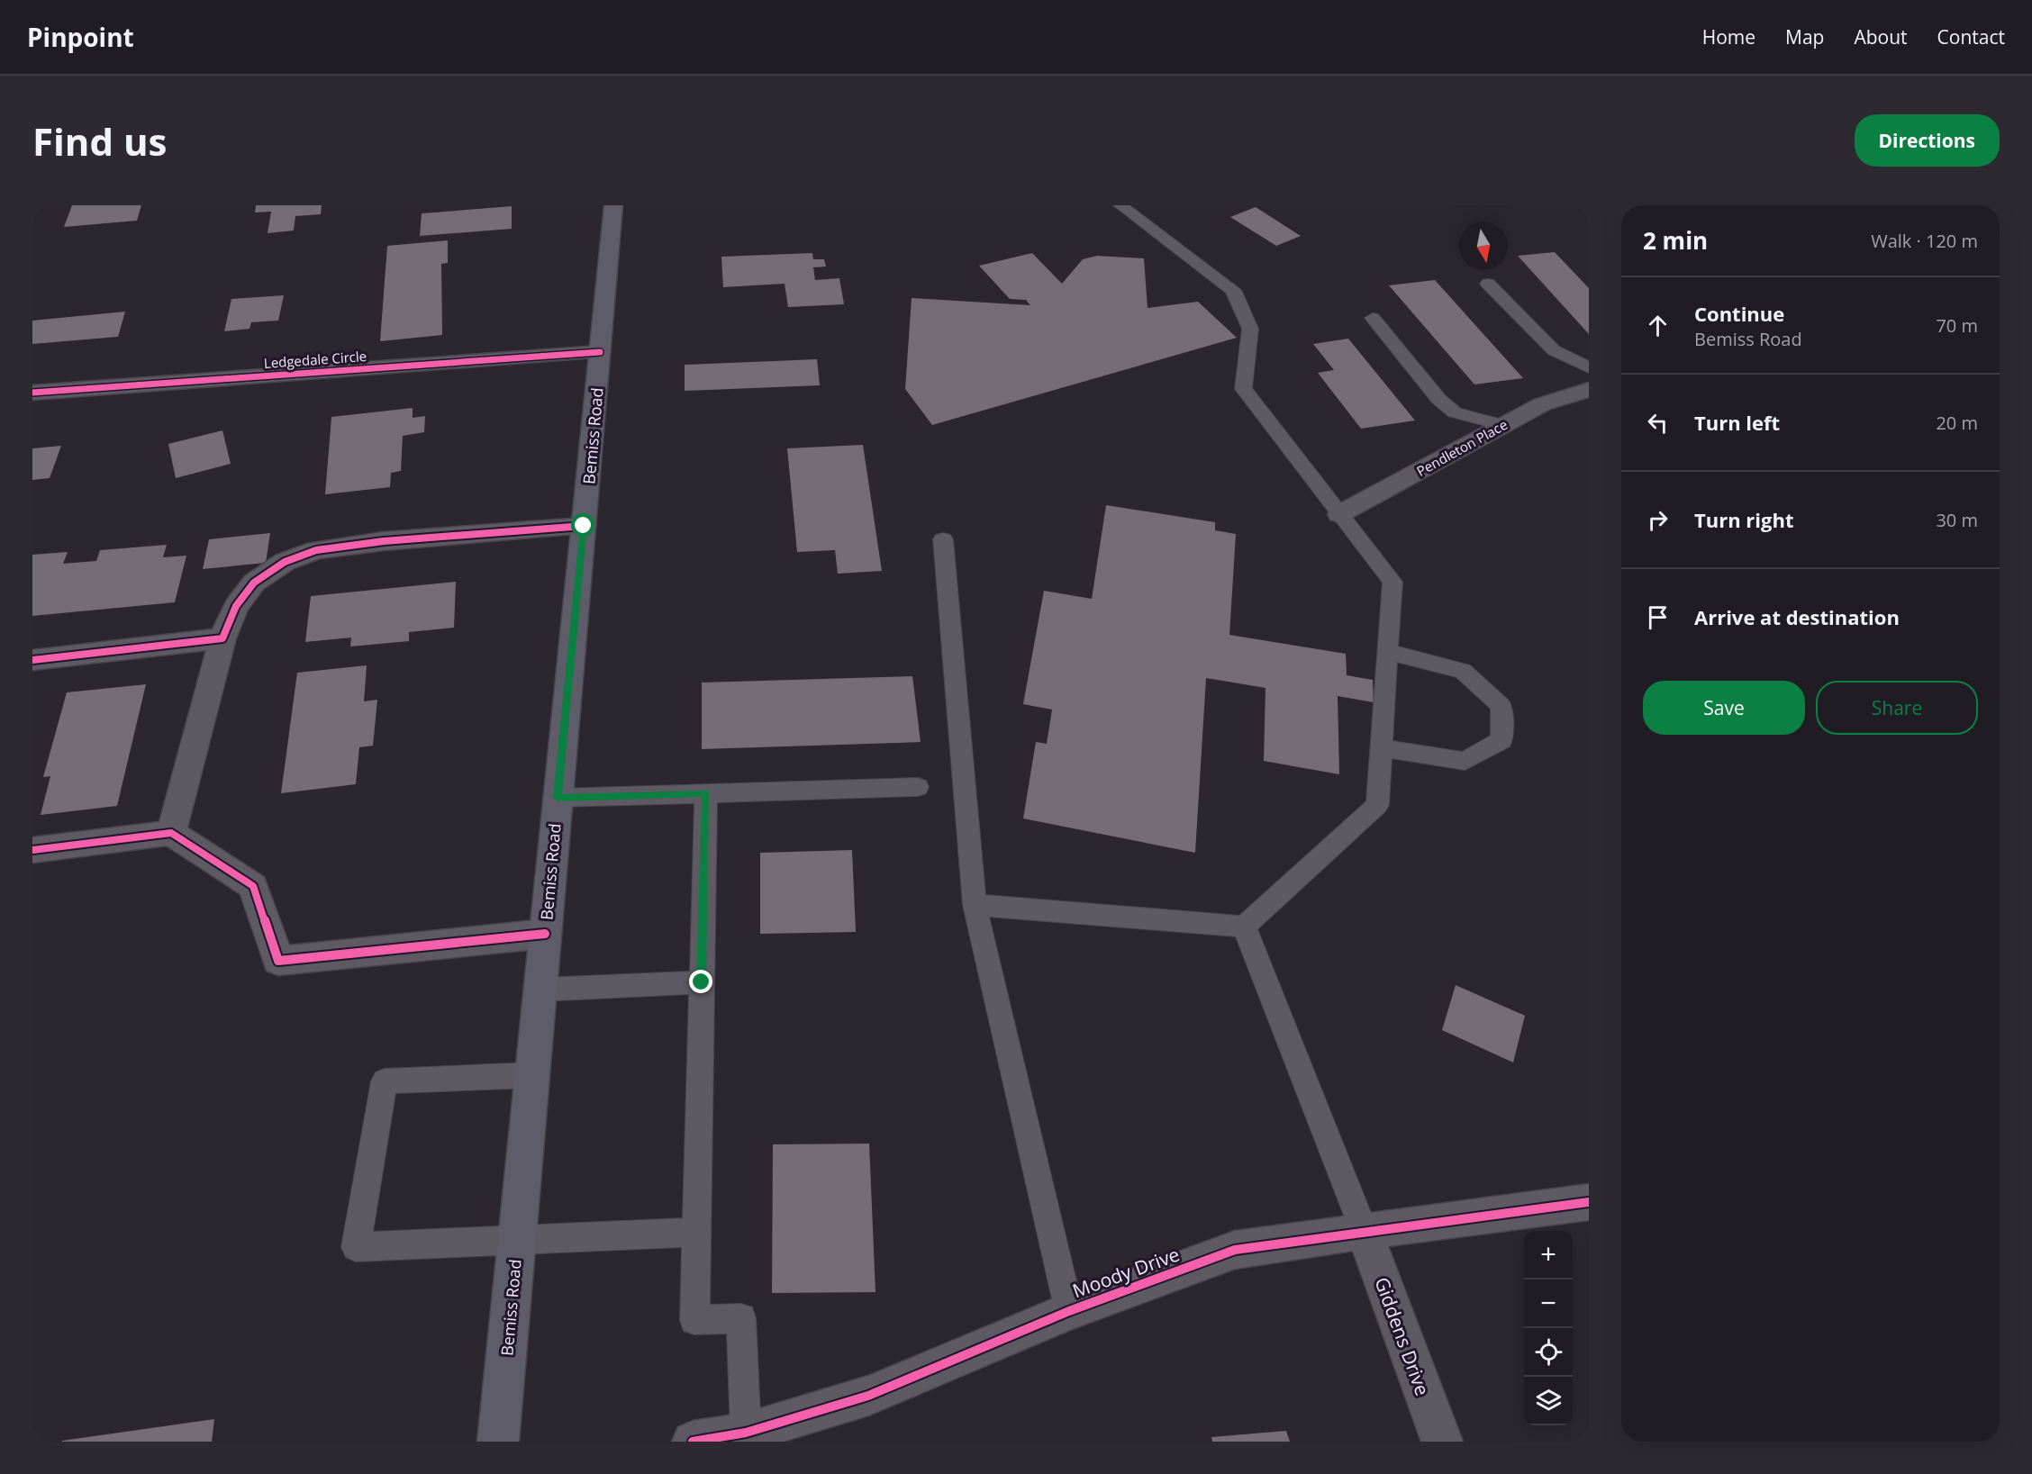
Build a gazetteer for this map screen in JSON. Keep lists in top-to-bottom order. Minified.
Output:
{"streets":{"main road":["Bemiss Road"],"street":["Ledgedale Circle","Pendleton Place","Moody Drive","Giddens Drive"]},"crossings":[["Ledgedale Circle","Bemiss Road"],["Moody Drive","Giddens Drive"]],"north":"bottom","page":{"header":"Pinpoint","nav":["Home","Map","About","Contact"],"buttons":["Directions",["Save","Share"]],"title":"Find us","heading":["2 min","Walk · 120 m"],"list":[["Continue","Bemiss Road","70 m"],["Turn left","20 m"],["Turn right","30 m"],"Arrive at destination"],"map_buttons":["+","−"]}}
